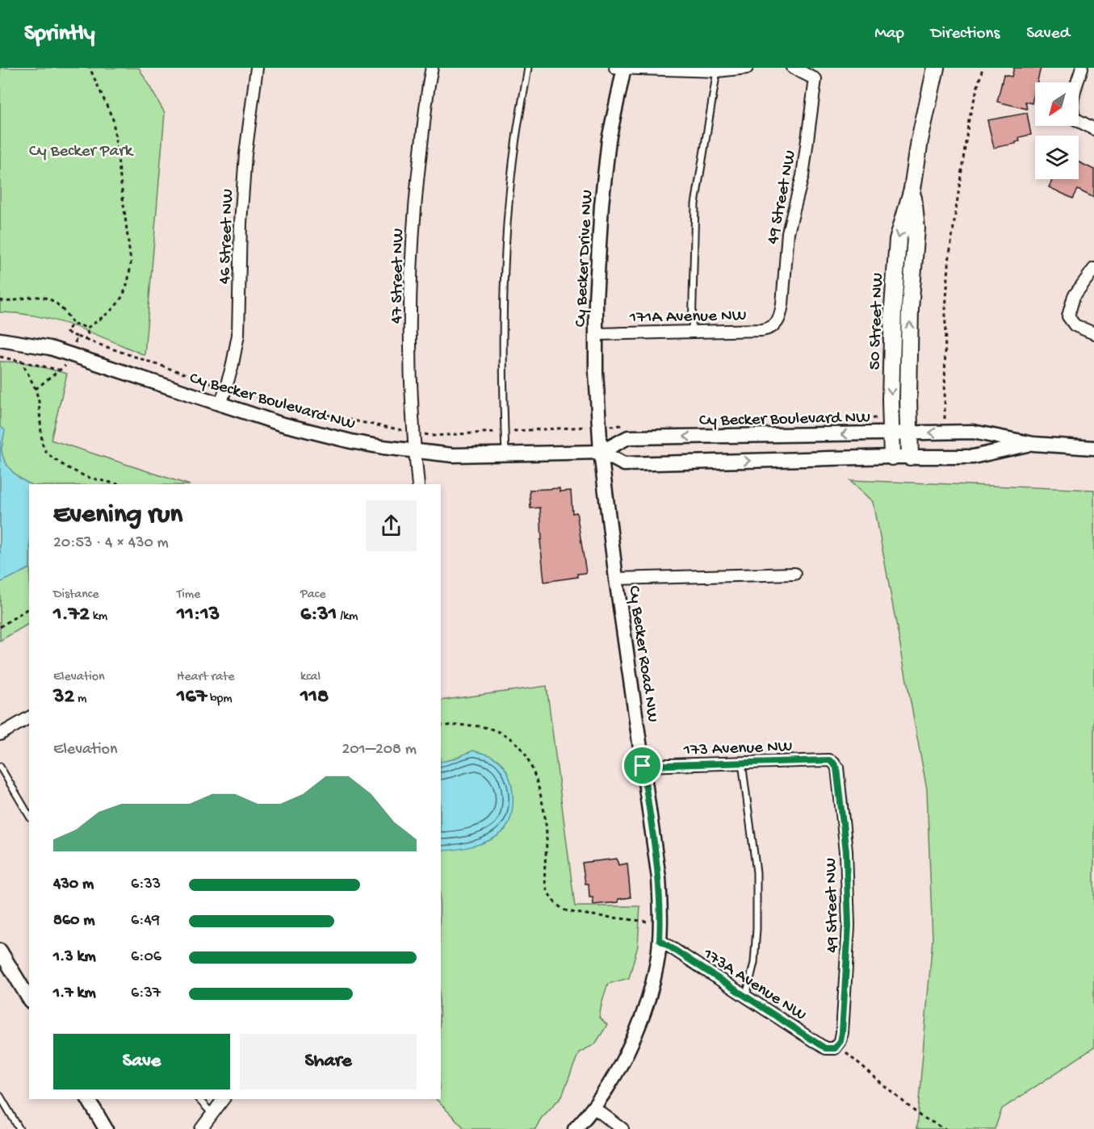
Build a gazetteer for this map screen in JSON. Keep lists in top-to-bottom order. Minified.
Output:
{"streets":{"main road":["50 Street NW"],"street":["49 Street NW","46 Street NW","Cy Becker Drive NW","47 Street NW","171A Avenue NW","Cy Becker Boulevard NW","Cy Becker Road NW","173 Avenue NW","173A Avenue NW"]},"crossings":[["49 Street NW","171A Avenue NW"],["49 Street NW","173 Avenue NW"],["49 Street NW","173A Avenue NW"],["46 Street NW","Cy Becker Boulevard NW"],["Cy Becker Drive NW","171A Avenue NW"],["Cy Becker Drive NW","Cy Becker Boulevard NW"],["Cy Becker Drive NW","Cy Becker Road NW"],["47 Street NW","Cy Becker Boulevard NW"],["50 Street NW","Cy Becker Boulevard NW"],["Cy Becker Boulevard NW","Cy Becker Road NW"],["Cy Becker Road NW","173 Avenue NW"],["Cy Becker Road NW","173A Avenue NW"]],"parks":["Cy Becker Park"],"north":"bottom left","page":{"header":"Sprintly","nav":["Map","Directions","Saved"],"heading":["Evening run","20:53 · 4 × 430 m"],"stats":[["Distance","1.72 km"],["Time","11:13"],["Pace","6:31 /km"],["Elevation","32 m"],["Heart rate","167 bpm"],["kcal","118"]],"chart":["Elevation","201–208 m"],"list":[{"name":"430 m","note":"6:33"},{"name":"860 m","note":"6:49"},{"name":"1.3 km","note":"6:06"},{"name":"1.7 km","note":"6:37"}],"buttons":["Save","Share"]}}
